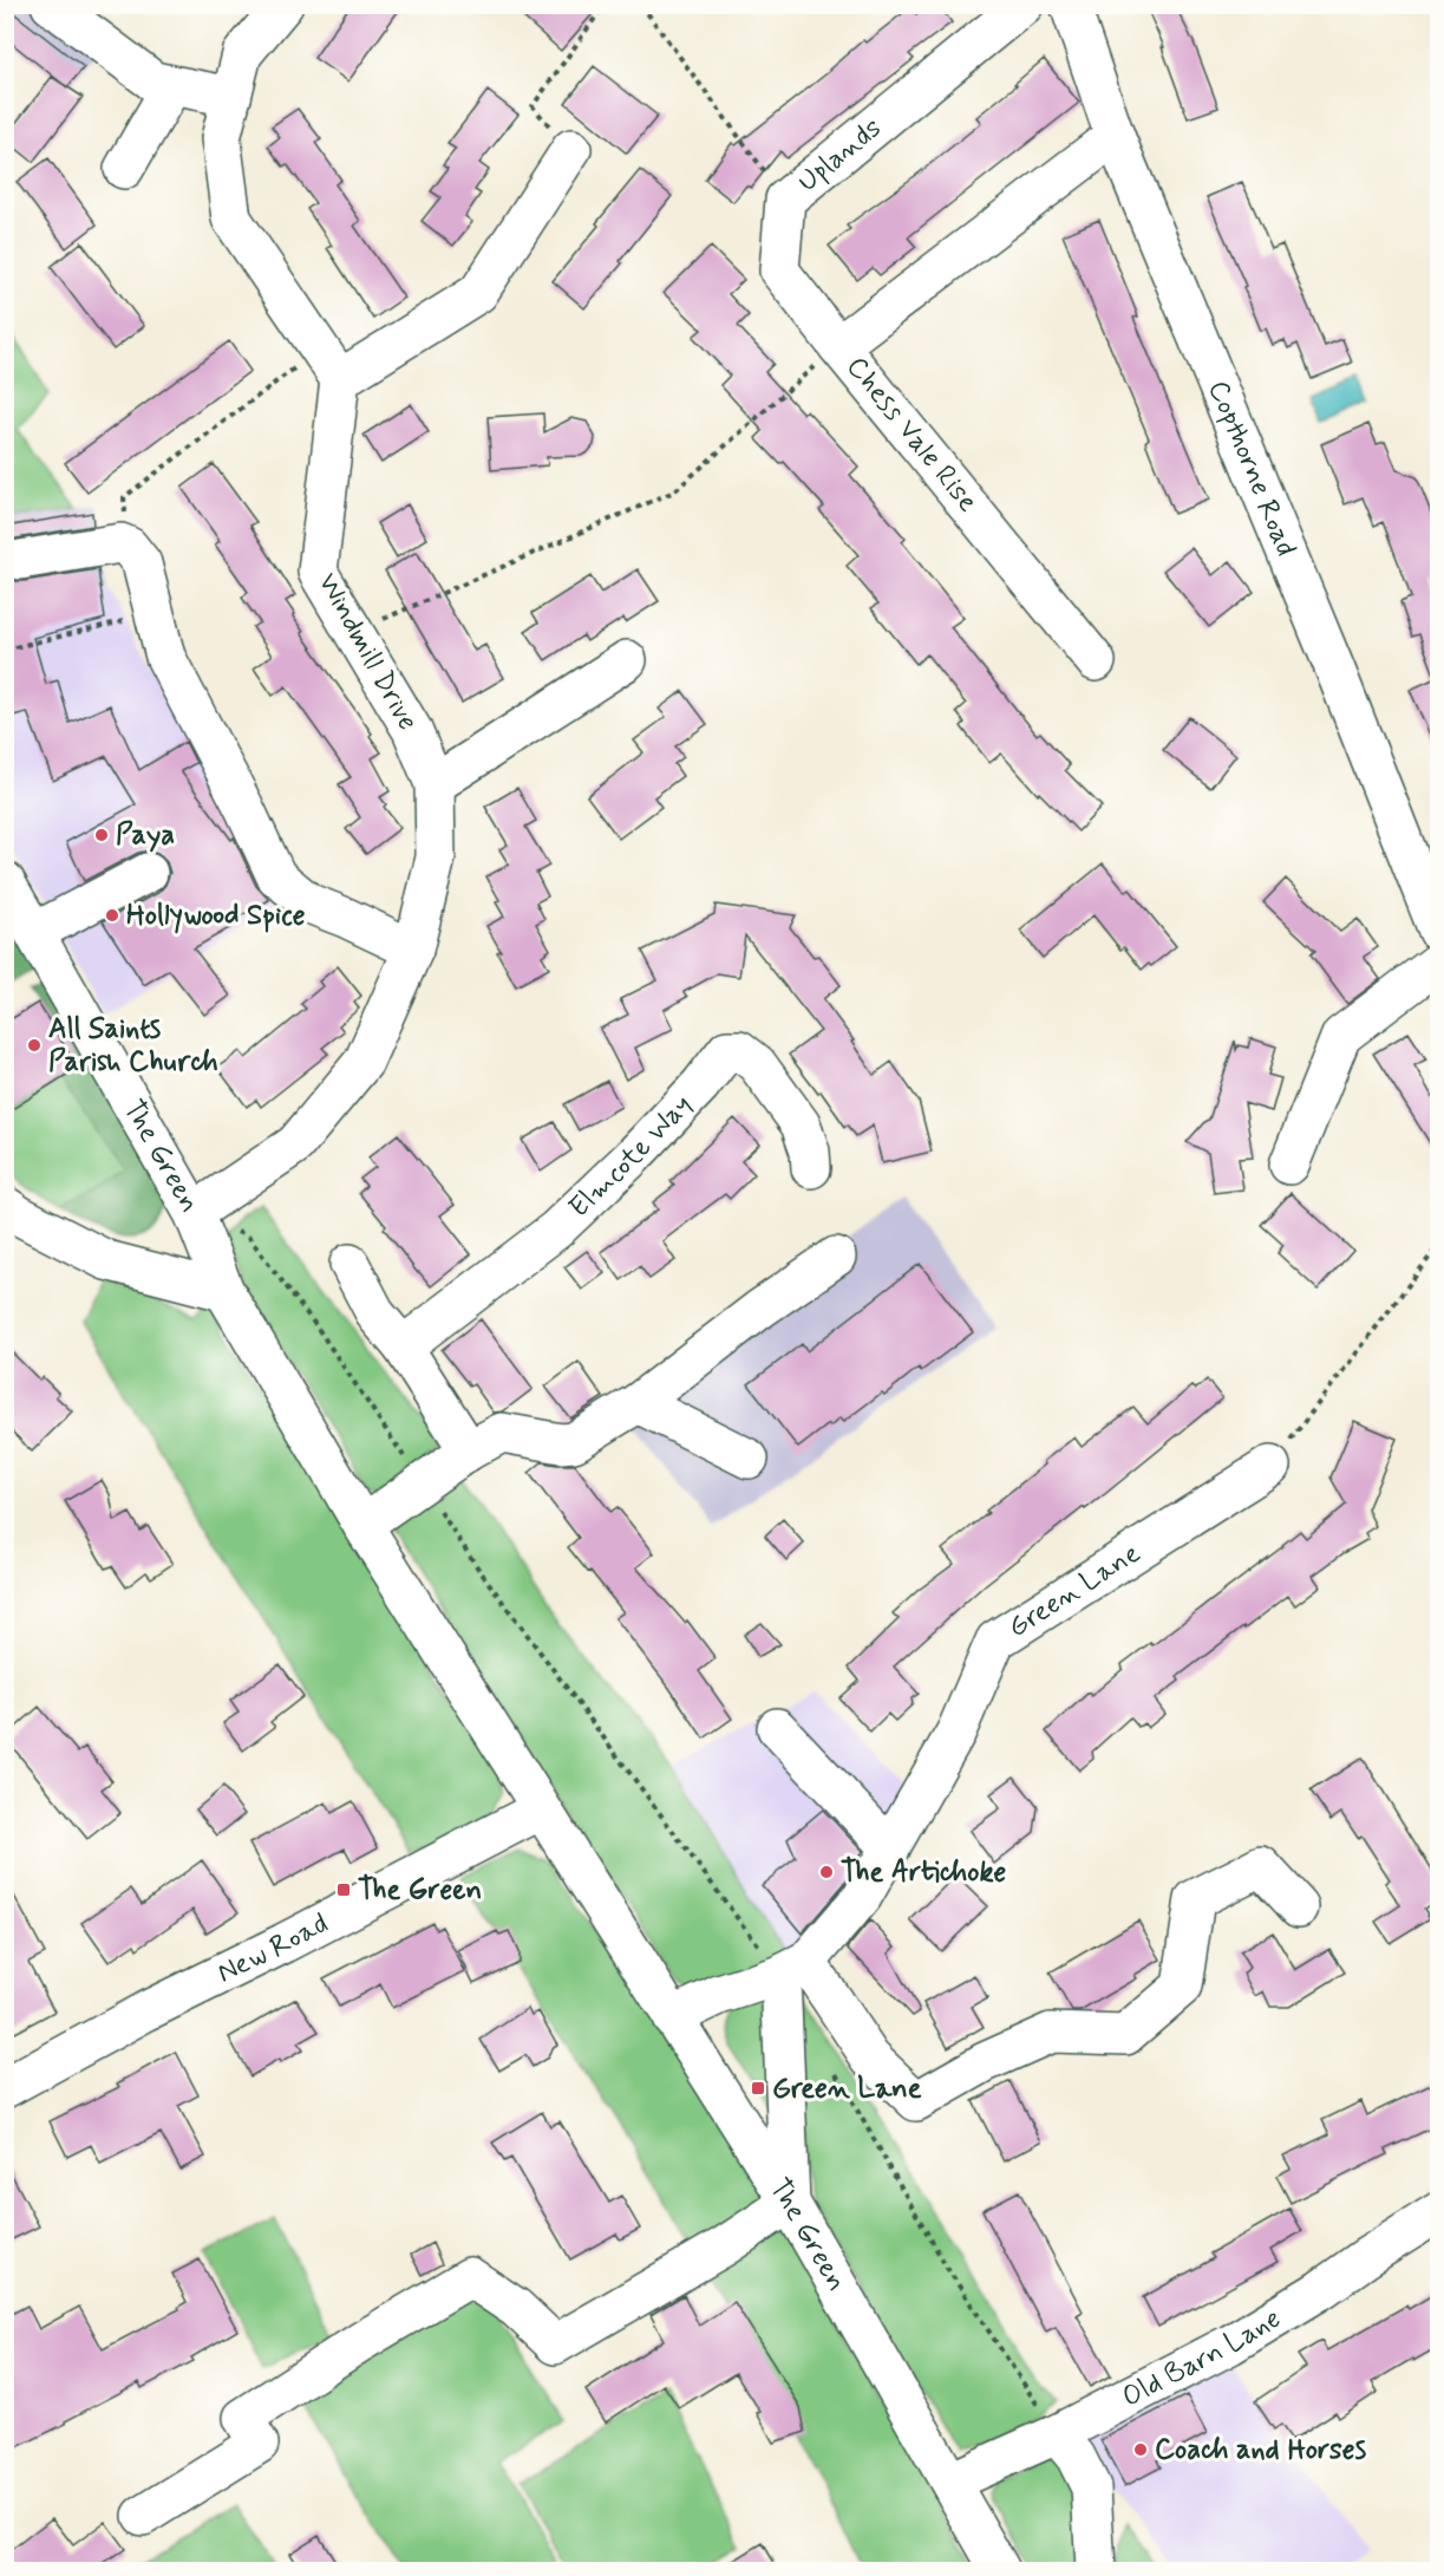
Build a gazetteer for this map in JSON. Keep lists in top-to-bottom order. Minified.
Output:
{"streets":{"street":["Uplands","Chess Vale Rise","Copthorne Road","Windmill Drive","Elmcote Way","The Green","Green Lane","New Road","Old Barn Lane"]},"crossings":[["Uplands","Chess Vale Rise"],["Chess Vale Rise","Copthorne Road"],["Windmill Drive","The Green"],["The Green","New Road"],["The Green","Old Barn Lane"]],"places":{"other":["Paya","Hollywood Spice","All Saints Parish Church","The Artichoke","Coach and Horses"],"transit":["The Green","Green Lane"]}}
